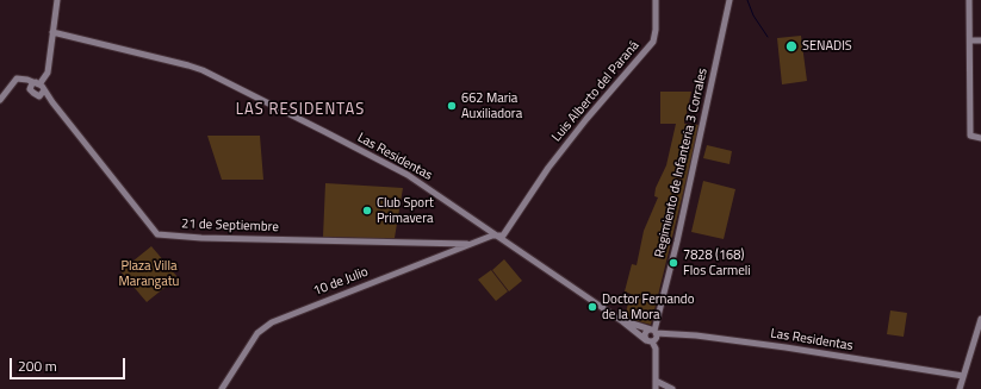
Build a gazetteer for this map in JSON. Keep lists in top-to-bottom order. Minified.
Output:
{"streets":{"main road":["Luis Alberto del Paraná","Las Residentas","Regimiento de Infanteria 3 Corrales","21 de Septiembre","10 de Julio"]},"crossings":[["Luis Alberto del Paraná","Las Residentas"],["Luis Alberto del Paraná","10 de Julio"],["Las Residentas","Regimiento de Infanteria 3 Corrales"],["Las Residentas","10 de Julio"],["21 de Septiembre","10 de Julio"]],"districts":["LAS RESIDENTAS"],"parks":["Plaza Villa Marangatu"],"places":["SENADIS","662 Maria Auxiliadora","Club Sport Primavera","7828 (168) Flos Carmeli","Doctor Fernando de la Mora"],"scale_bar":"200 m"}
